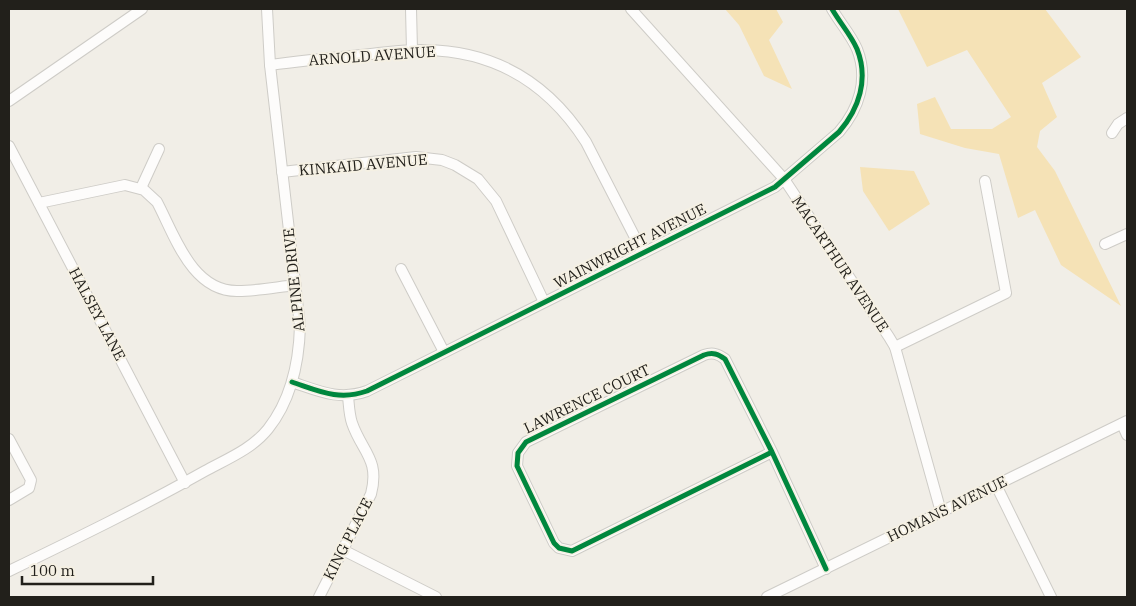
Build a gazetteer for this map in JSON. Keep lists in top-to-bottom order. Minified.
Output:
{"streets":{"street":["ARNOLD AVENUE","KINKAID AVENUE","WAINWRIGHT AVENUE","MACARTHUR AVENUE","ALPINE DRIVE","HALSEY LANE","LAWRENCE COURT","HOMANS AVENUE","KING PLACE"]},"crossings":[["ARNOLD AVENUE","WAINWRIGHT AVENUE"],["ARNOLD AVENUE","ALPINE DRIVE"],["KINKAID AVENUE","WAINWRIGHT AVENUE"],["KINKAID AVENUE","ALPINE DRIVE"],["WAINWRIGHT AVENUE","MACARTHUR AVENUE"],["WAINWRIGHT AVENUE","ALPINE DRIVE"],["WAINWRIGHT AVENUE","KING PLACE"],["MACARTHUR AVENUE","HOMANS AVENUE"],["ALPINE DRIVE","HALSEY LANE"],["LAWRENCE COURT","HOMANS AVENUE"]],"scale_bar":"100 m"}
